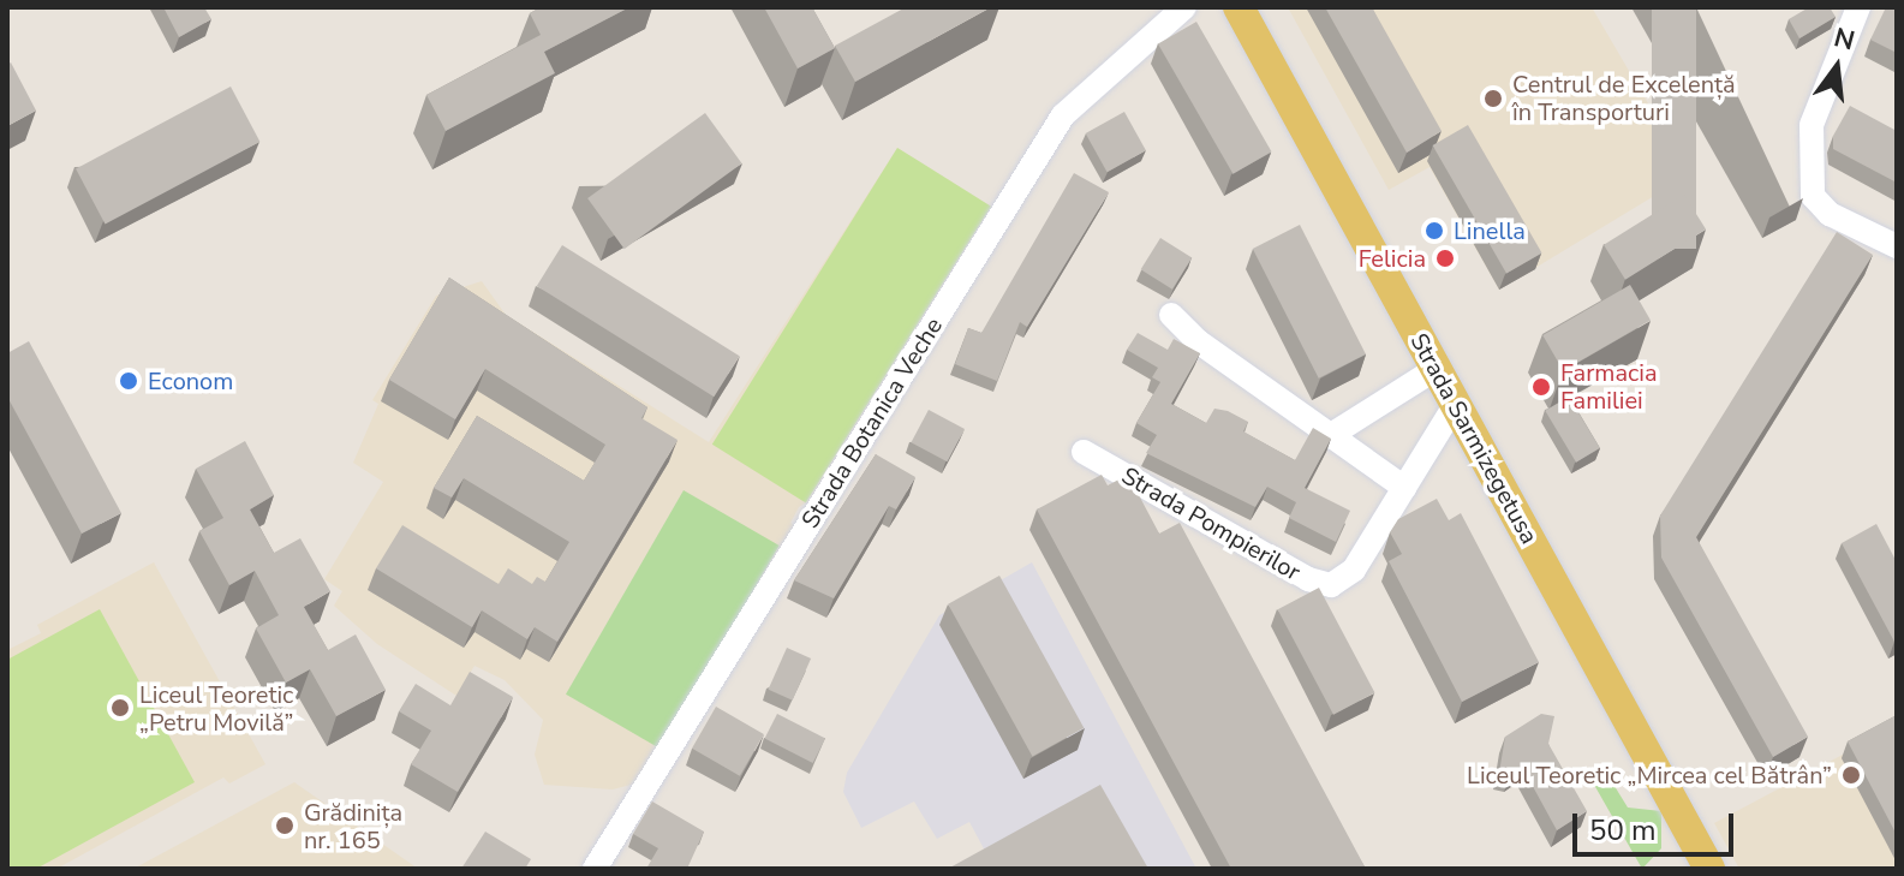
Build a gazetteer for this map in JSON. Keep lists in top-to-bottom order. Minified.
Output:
{"streets":{"main road":["Strada Sarmizegetusa"],"street":["Strada Botanica Veche","Strada Pompierilor"]},"crossings":[["Strada Sarmizegetusa","Strada Pompierilor"]],"places":["Centrul de Excelență în Transporturi","Linella","Felicia","Econom","Farmacia Familiei","Liceul Teoretic „Petru Movilă”","Liceul Teoretic „Mircea cel Bătrân”","Grădinița nr. 165"],"scale_bar":"50 m","north":"top"}
